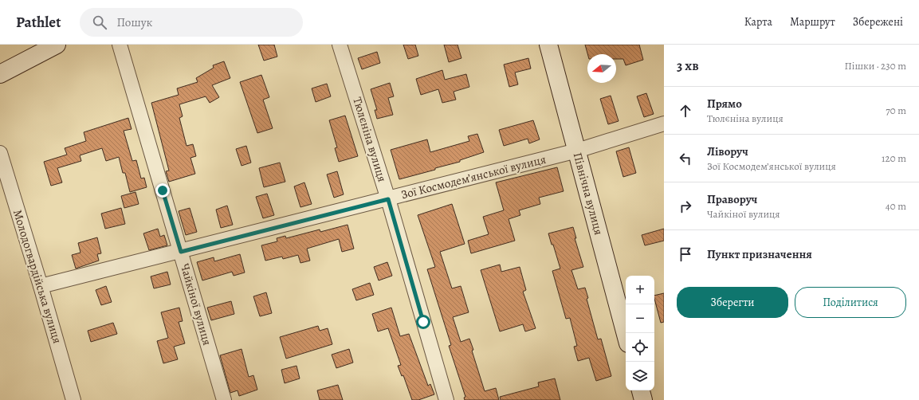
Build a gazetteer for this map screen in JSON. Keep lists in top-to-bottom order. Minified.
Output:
{"streets":{"street":["Тюлєніна вулиця","Зої Космодем’янської вулиця","Північна вулиця","Молодогвардійська вулиця","Чайкіної вулиця"]},"crossings":[["Тюлєніна вулиця","Зої Космодем’янської вулиця"],["Зої Космодем’янської вулиця","Північна вулиця"],["Зої Космодем’янської вулиця","Молодогвардійська вулиця"],["Зої Космодем’янської вулиця","Чайкіної вулиця"]],"north":"left","page":{"header":"Pathlet","search":"Пошук","nav":["Карта","Маршрут","Збережені"],"heading":["3 хв","Пішки · 230 m"],"list":[["Прямо","Тюлєніна вулиця","70 m"],["Ліворуч","Зої Космодем’янської вулиця","120 m"],["Праворуч","Чайкіної вулиця","40 m"],"Пункт призначення"],"map_buttons":["+","−"],"buttons":["Зберегти","Поділитися"]}}
